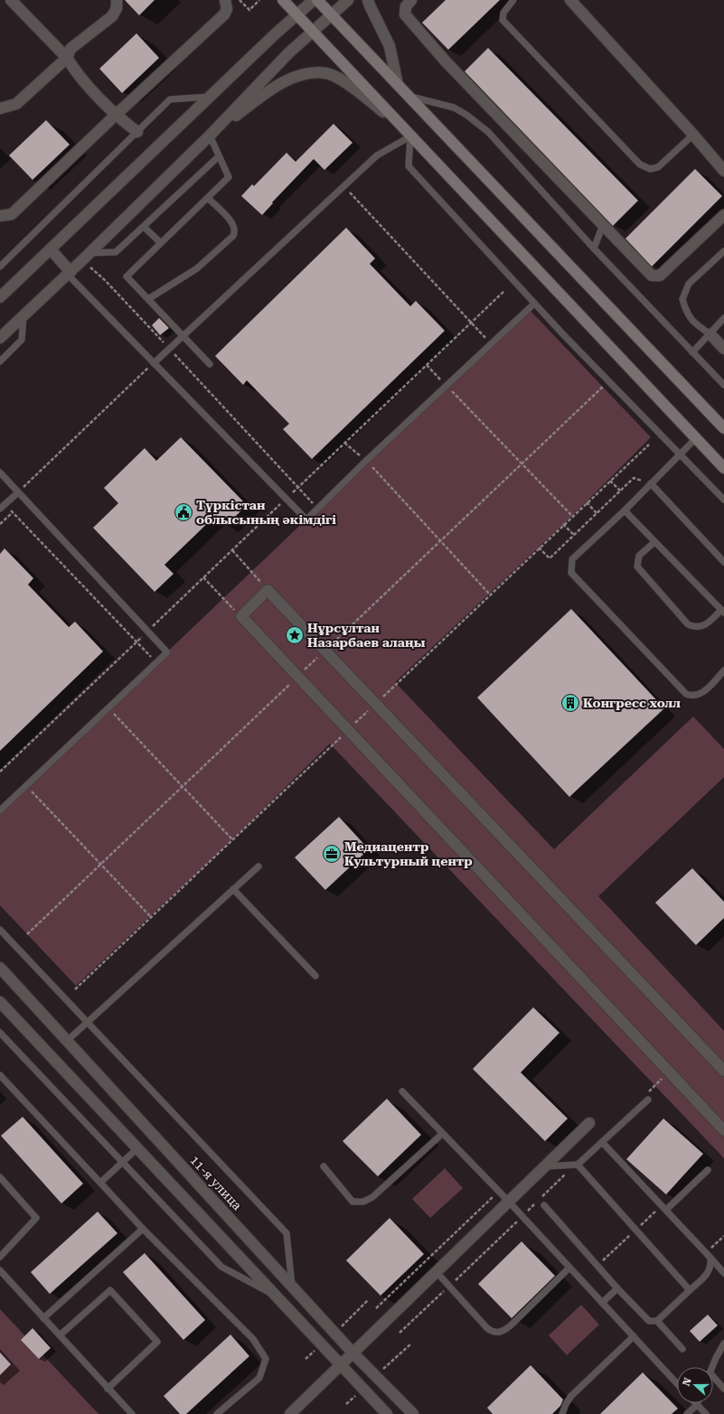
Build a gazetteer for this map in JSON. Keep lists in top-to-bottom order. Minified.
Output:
{"streets":{"street":["11-я улица"]},"places":{"public building":["Түркістан облысының әкімдігі"],"place":["Нұрсұлтан Назарбаев алаңы"],"building":["Конгресс холл"],"office":["Медиацентр Культурный центр"]},"north":"left"}
